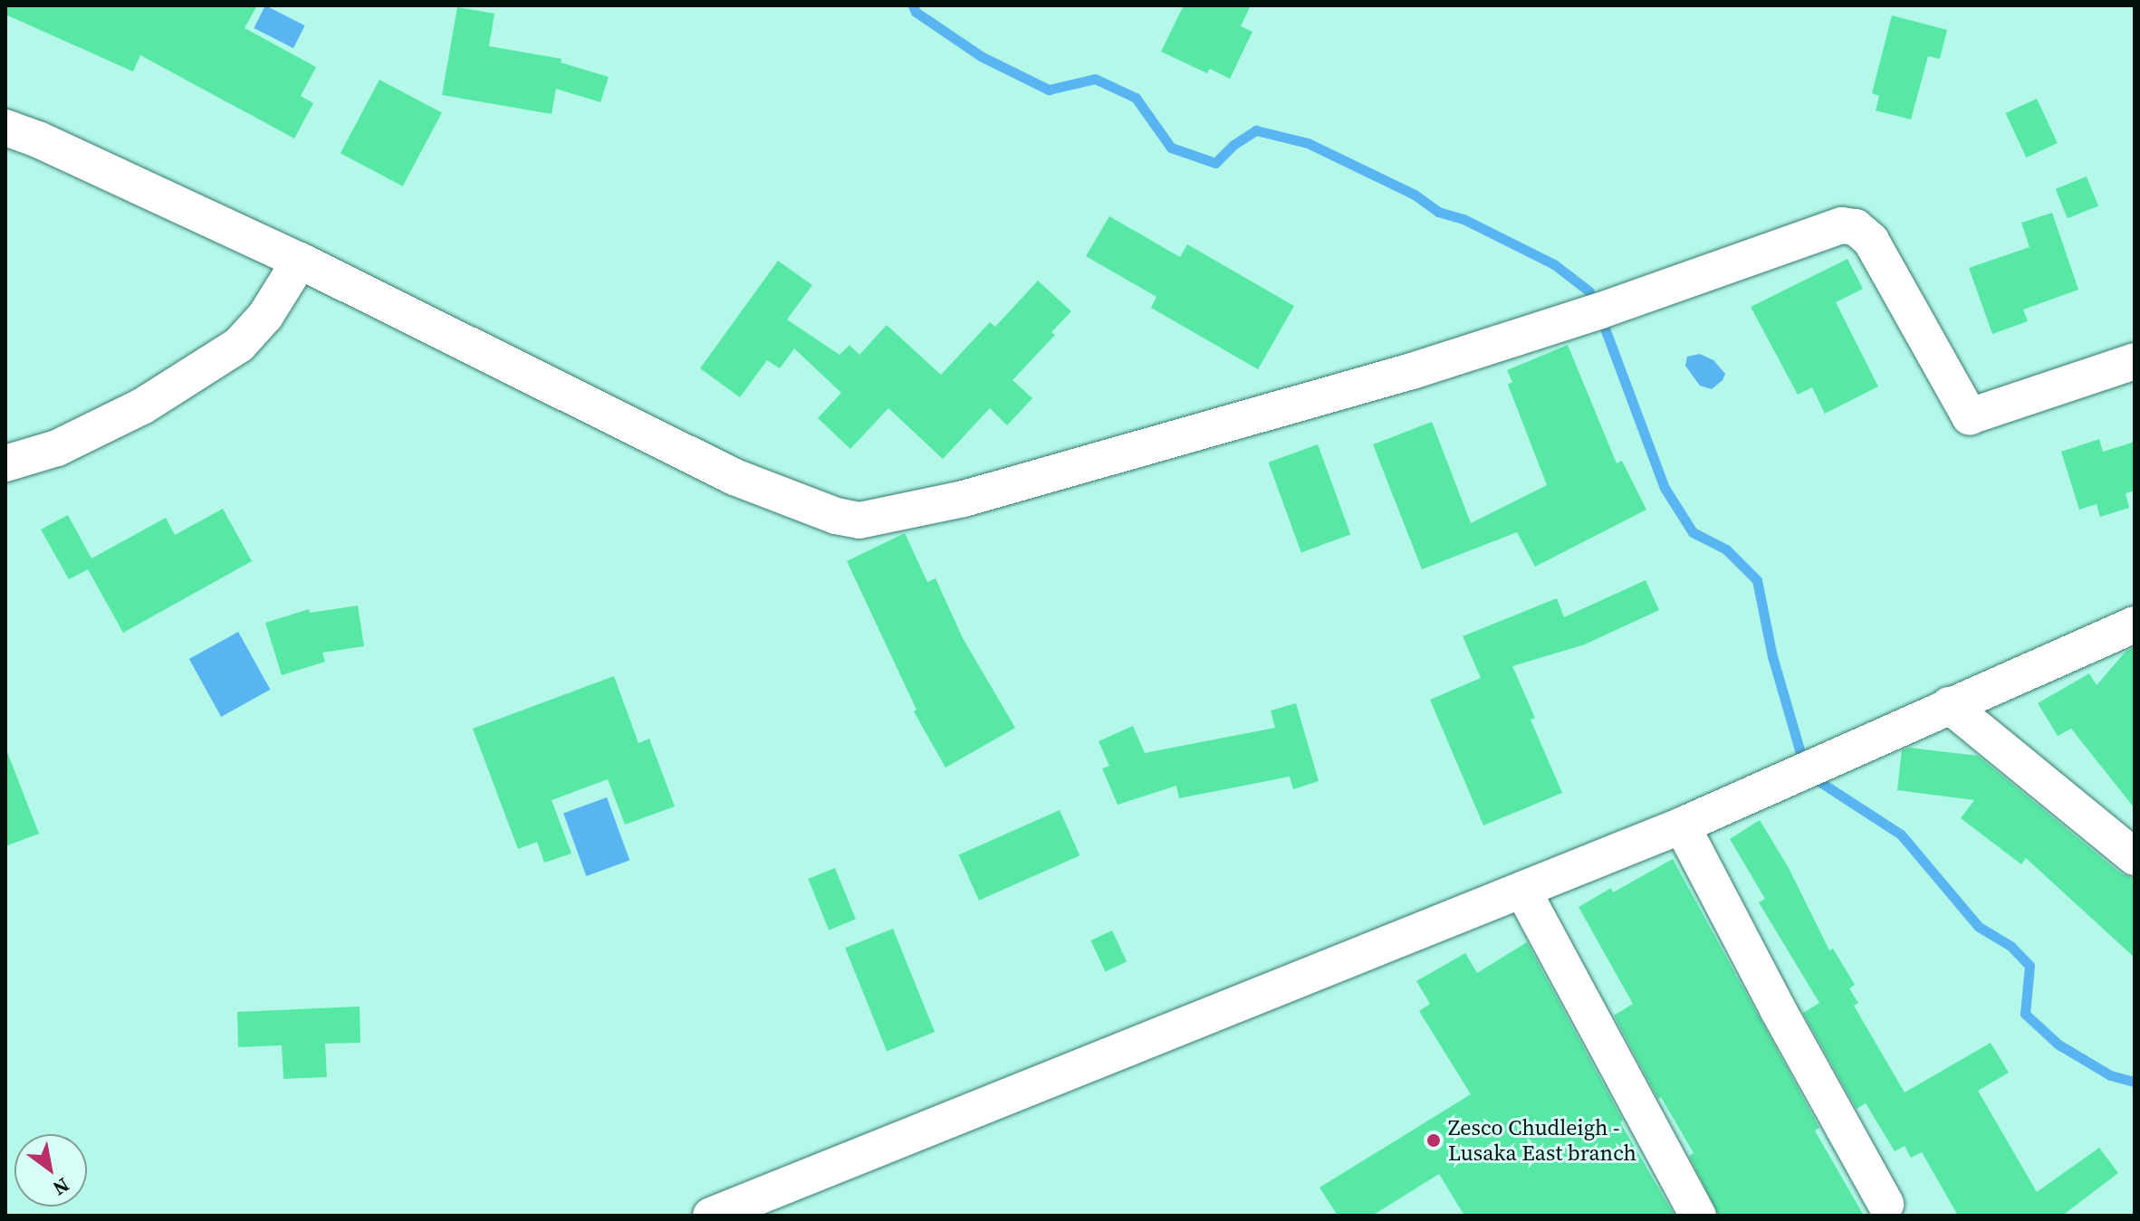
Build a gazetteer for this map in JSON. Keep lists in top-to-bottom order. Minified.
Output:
{"places":["Zesco Chudleigh - Lusaka East branch"],"north":"bottom right"}
